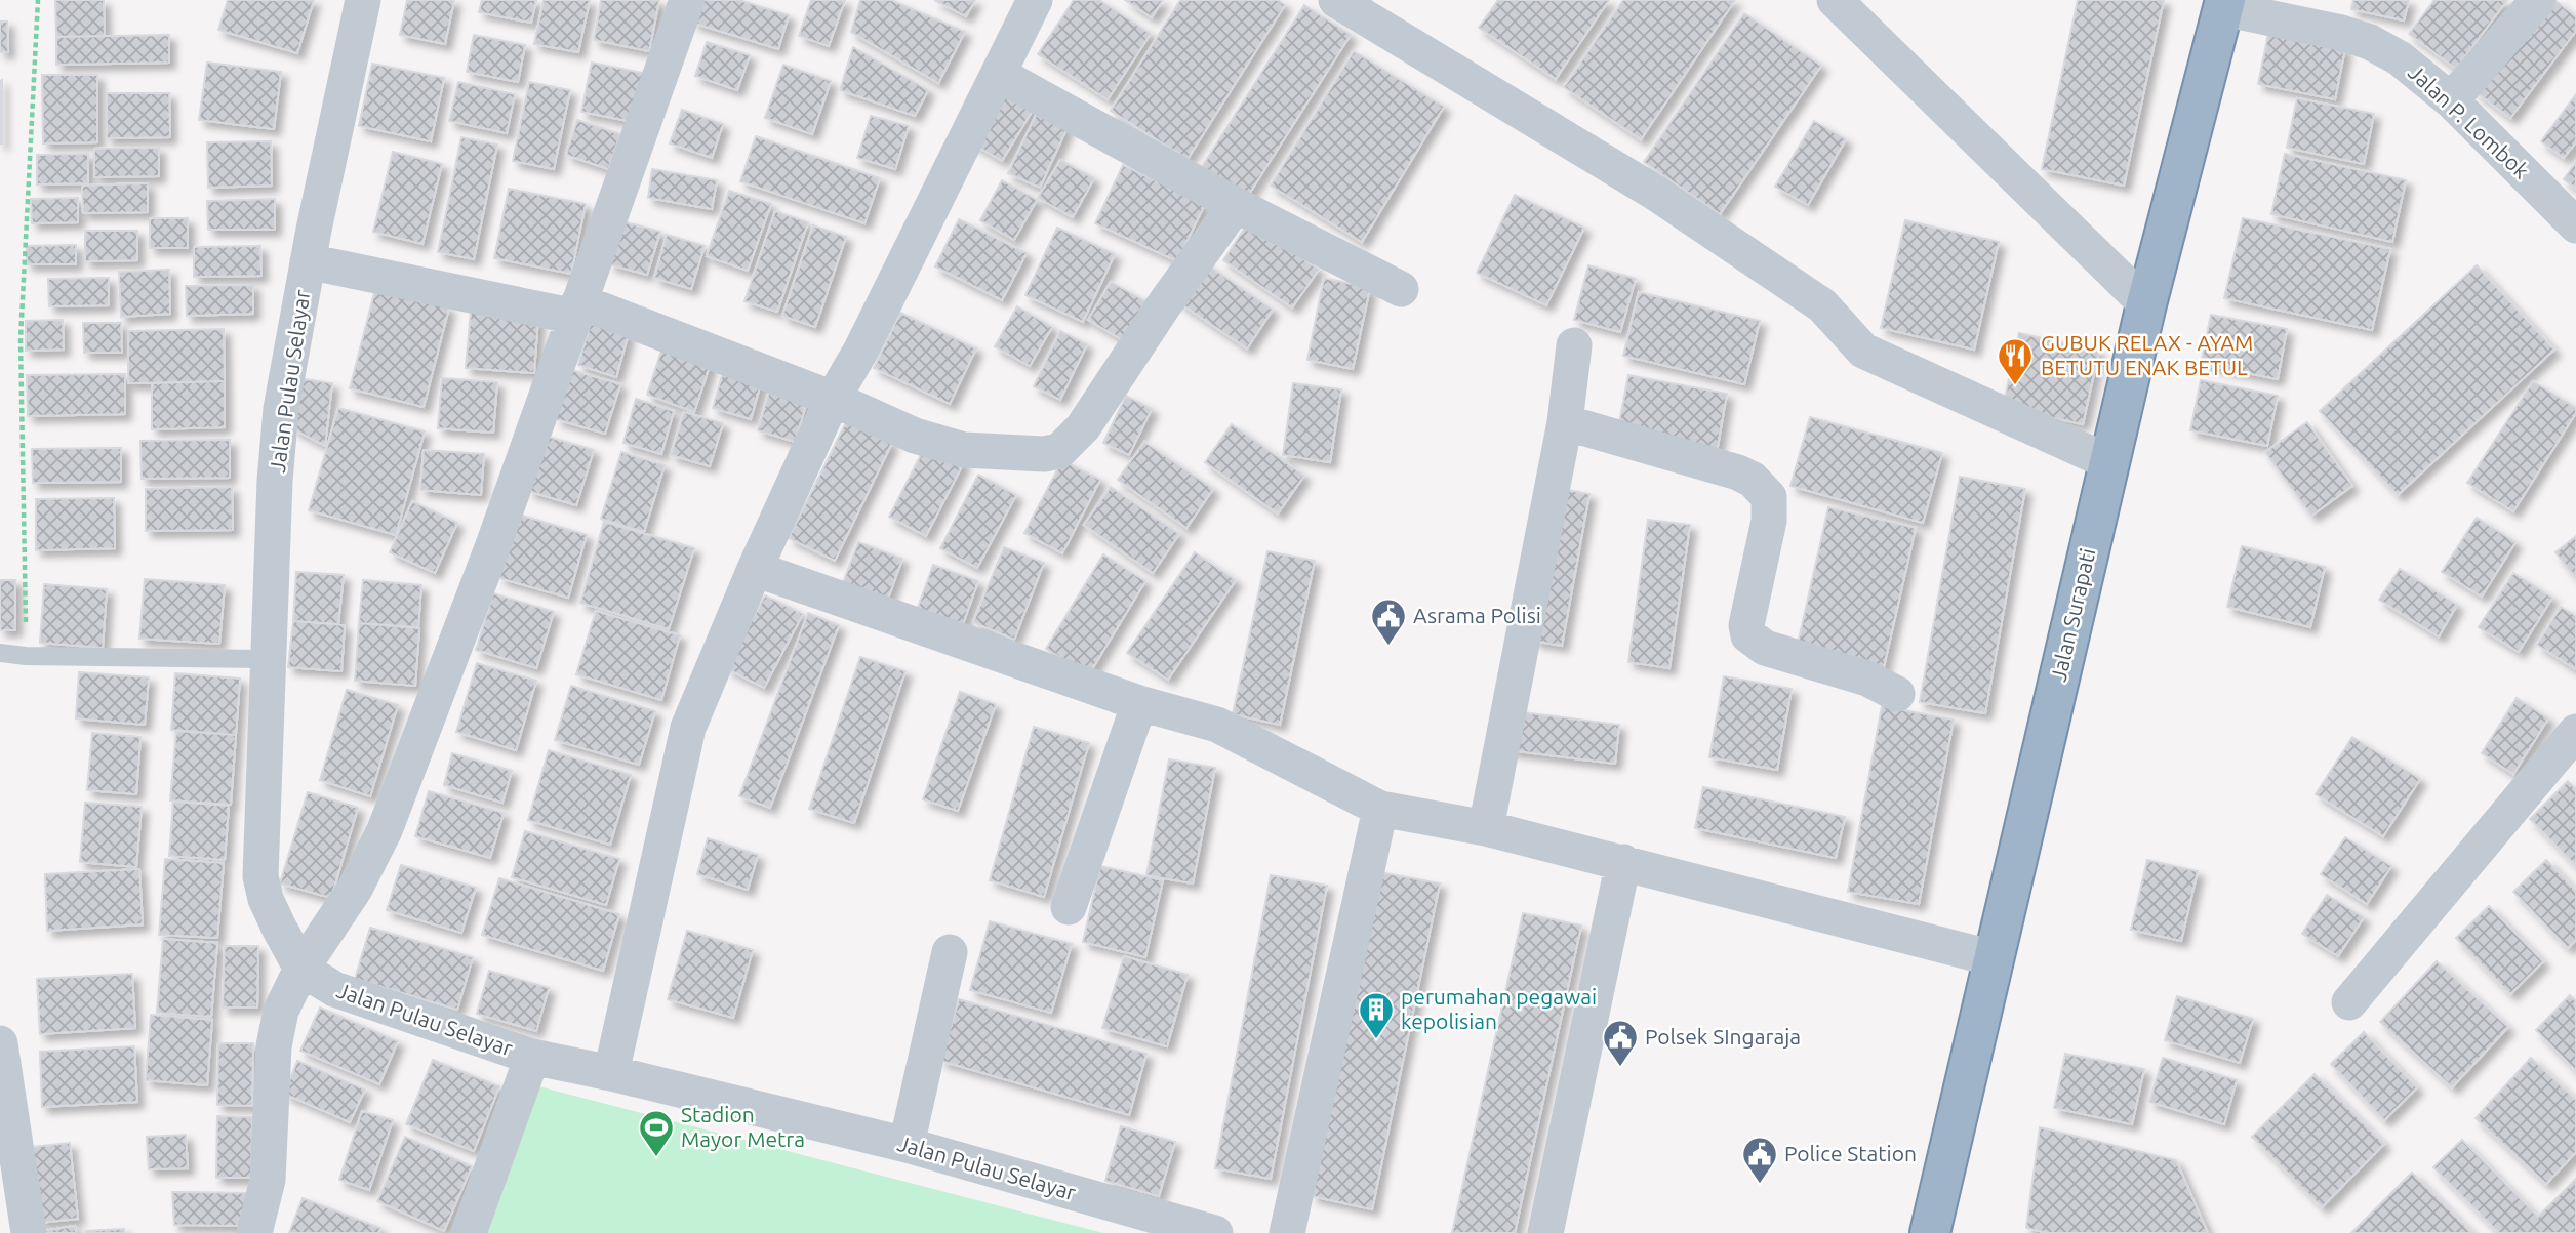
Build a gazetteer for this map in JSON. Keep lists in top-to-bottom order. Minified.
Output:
{"streets":{"highway":["Jalan Surapati"],"street":["Jalan P. Lombok","Jalan Pulau Selayar"]},"crossings":[["Jalan P. Lombok","Jalan Surapati"]],"places":{"restaurant":["GUBUK RELAX - AYAM BETUTU ENAK BETUL"],"public building":["Asrama Polisi","Polsek SIngaraja","Police Station"],"building":["perumahan pegawai kepolisian"],"sports":["Stadion Mayor Metra"]}}
